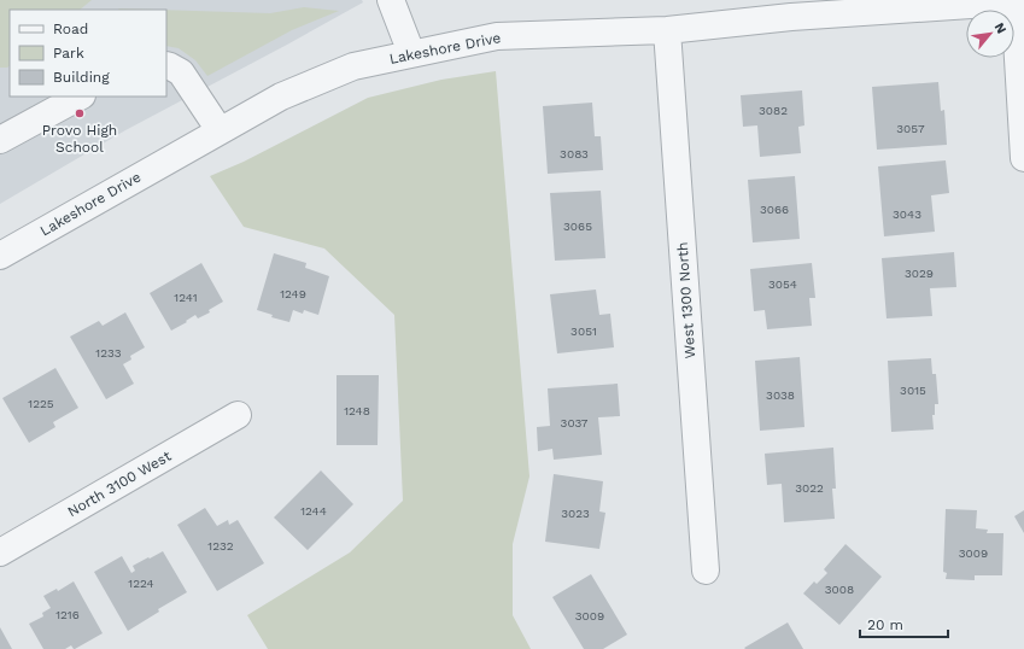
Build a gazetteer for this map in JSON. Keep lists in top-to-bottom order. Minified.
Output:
{"streets":{"street":["Lakeshore Drive","West 1300 North","North 3100 West"]},"crossings":[["Lakeshore Drive","West 1300 North"]],"places":["Provo High School"],"house_numbers":["3082","3057","3083","3066","3043","3065","3029","3054","1249","1241","3051","1233","3015","3038","1225","1248","3037","3022","1244","3023","1232","3009","1224","3008","1216","3009"],"legend":["Road","Park","Building"],"scale_bar":"20 m","north":"top right"}
